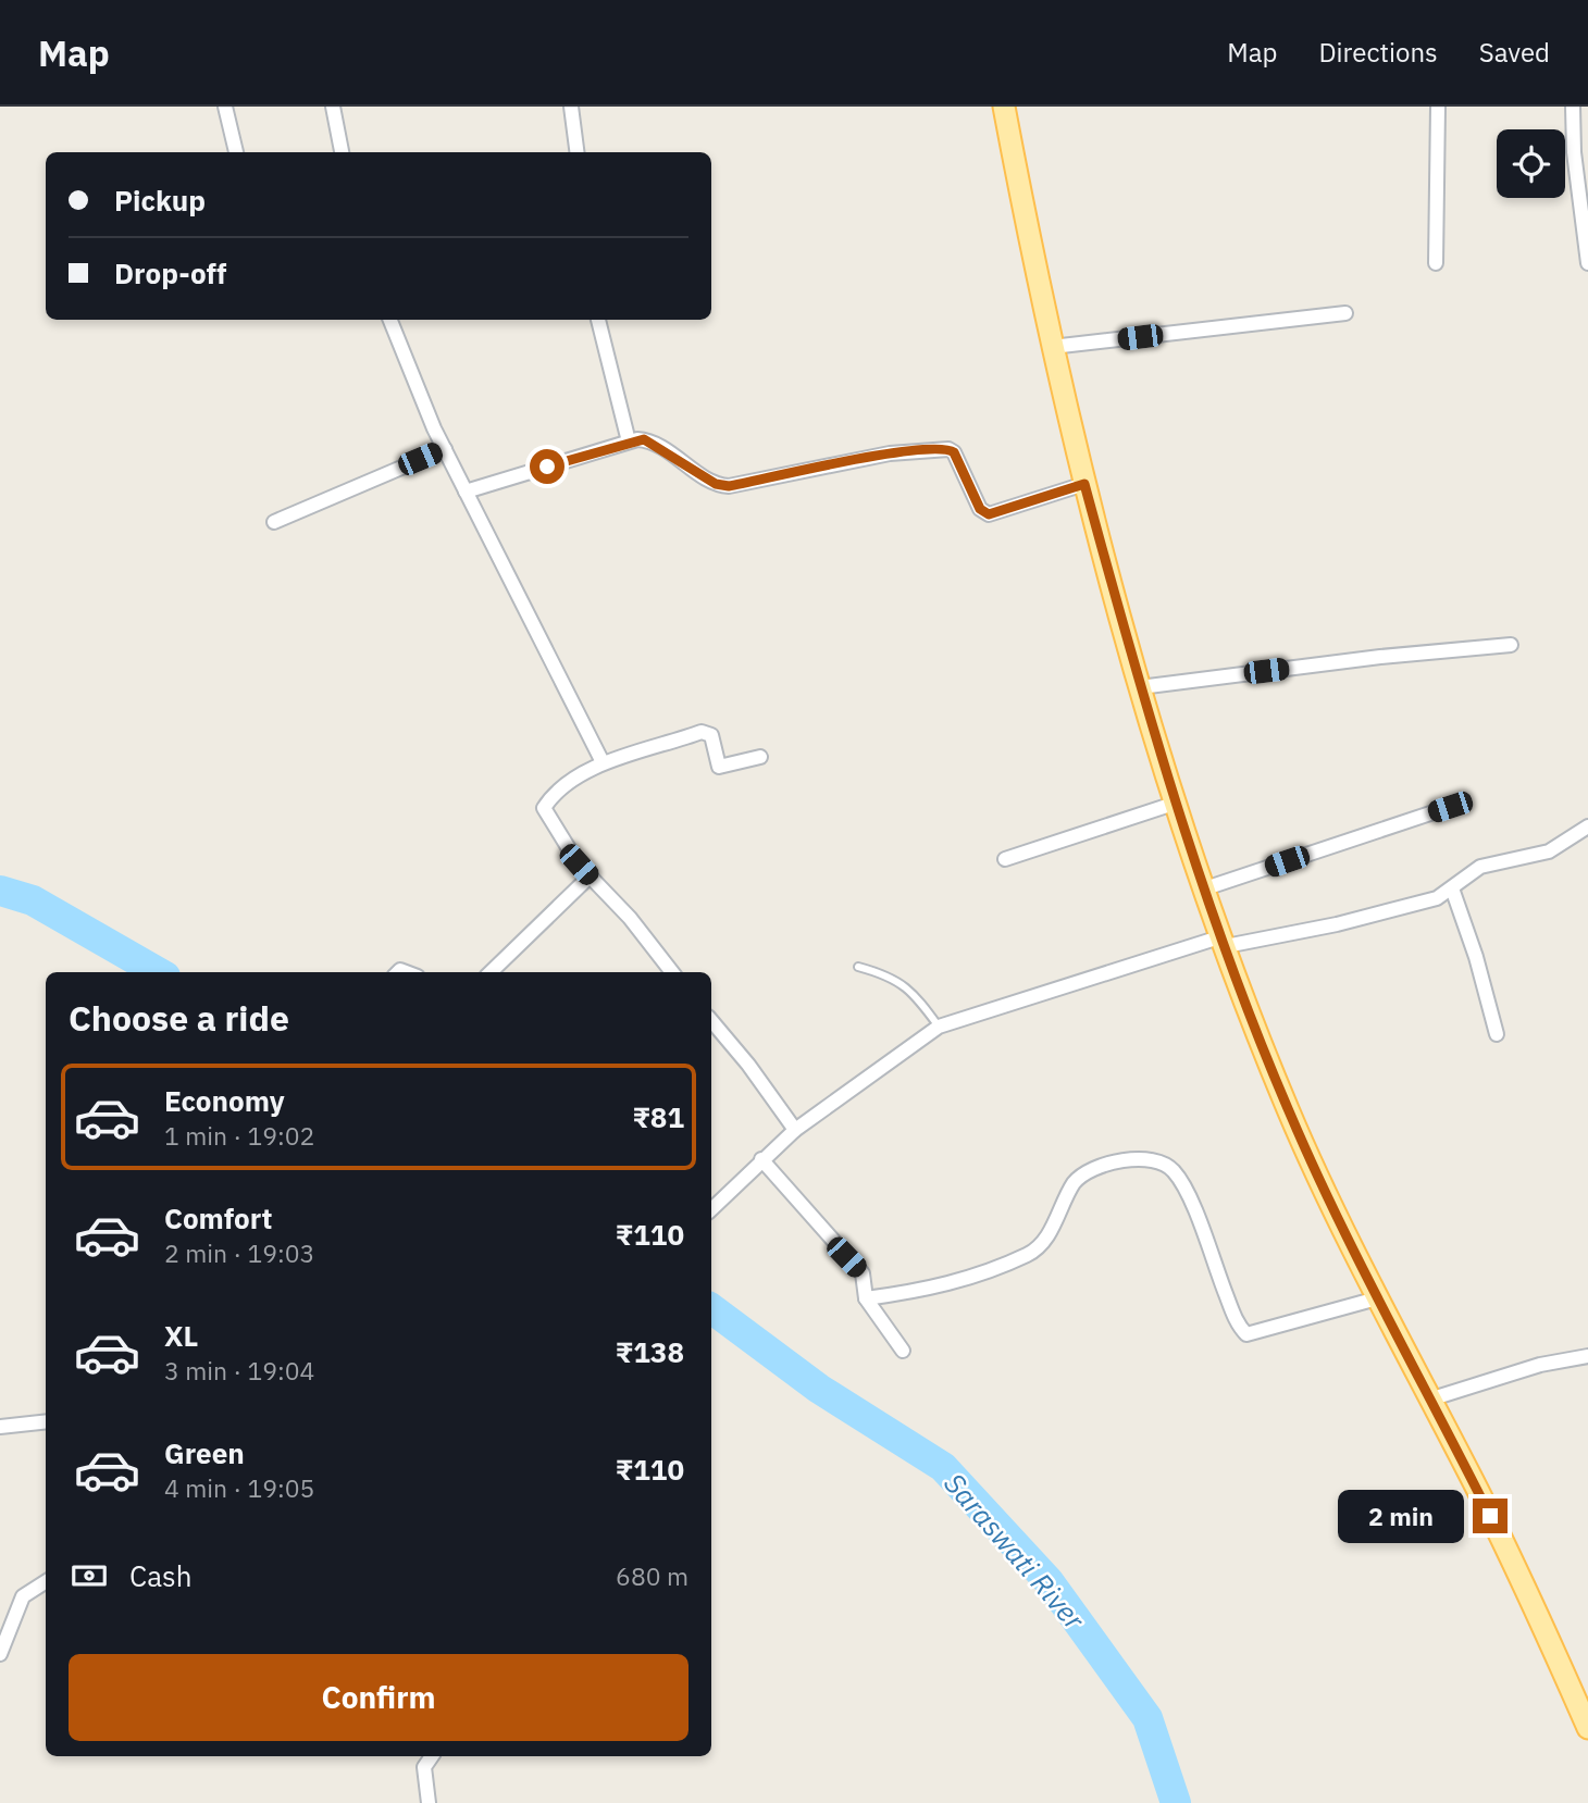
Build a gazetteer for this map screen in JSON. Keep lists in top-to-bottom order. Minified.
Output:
{"water":["Saraswati River"],"page":{"header":"Map","nav":["Map","Directions","Saved"],"banner":["Pickup","Drop-off"],"heading":"Choose a ride","list":[{"name":"Economy","note":"1 min · 19:02","value":"₹81"},{"name":"Comfort","note":"2 min · 19:03","value":"₹110"},{"name":"XL","note":"3 min · 19:04","value":"₹138"},{"name":"Green","note":"4 min · 19:05","value":"₹110"}],"bubble":"2 min","pay":["Cash","680 m"],"buttons":"Confirm"}}
